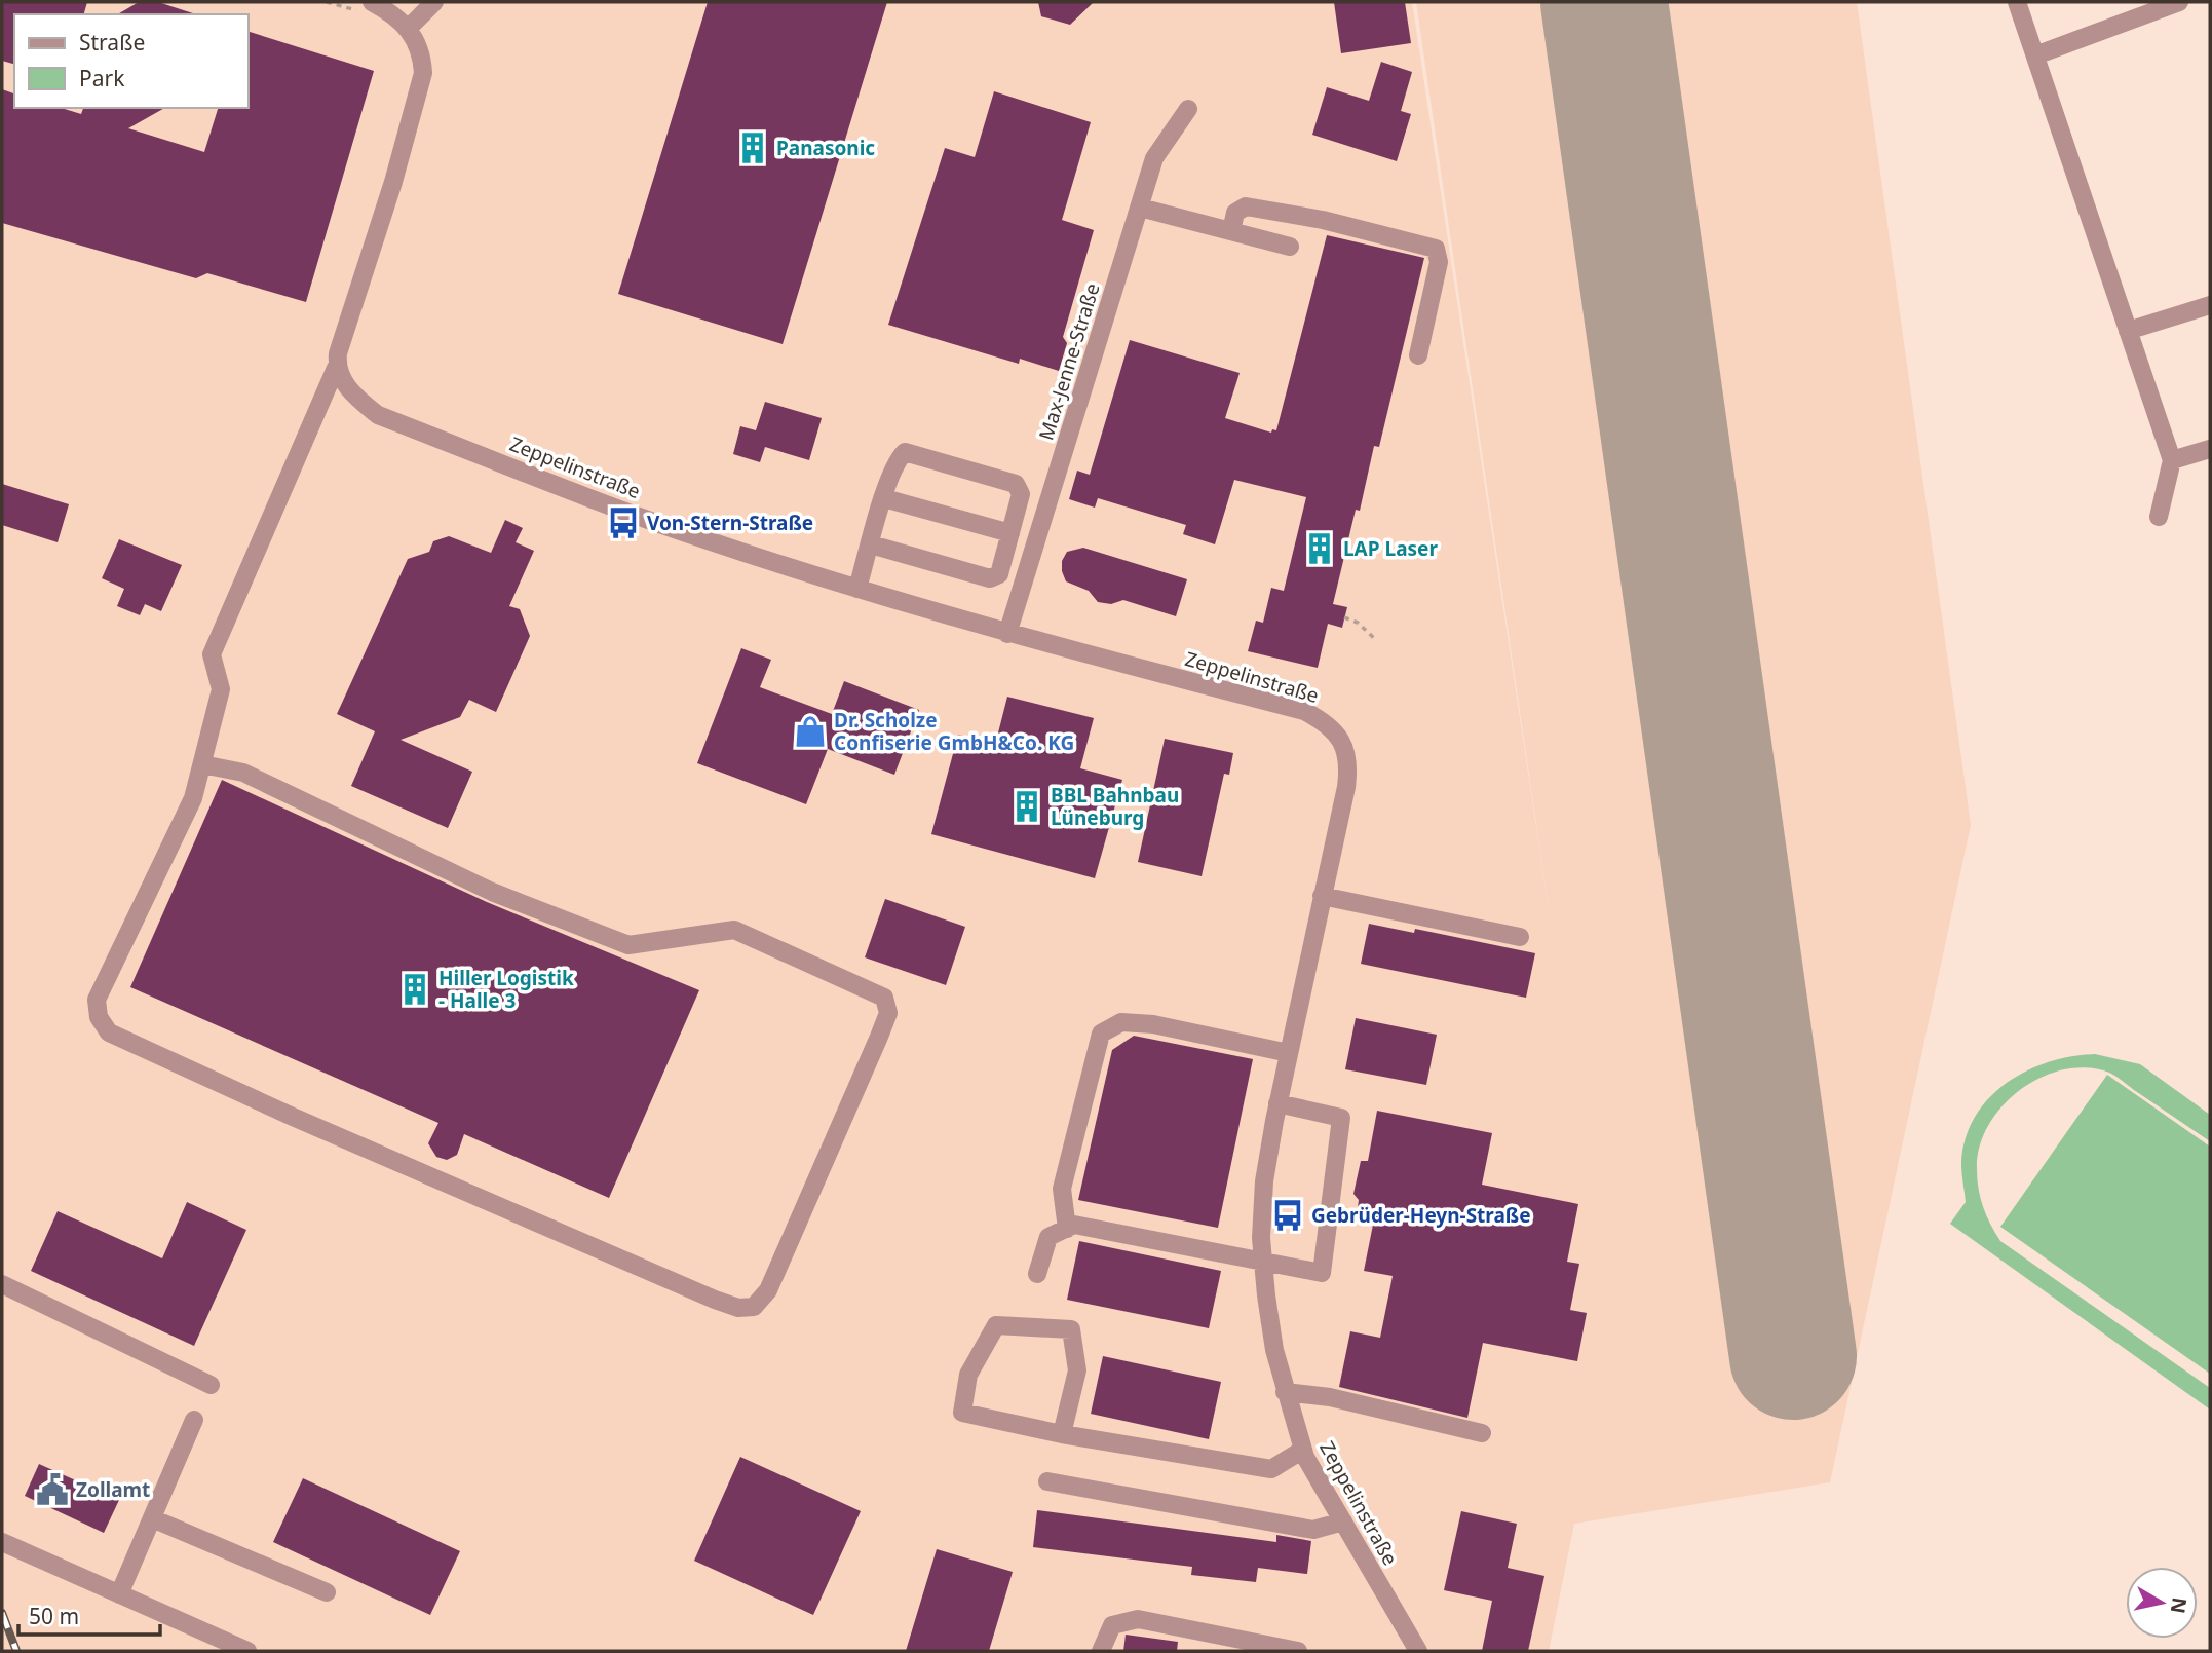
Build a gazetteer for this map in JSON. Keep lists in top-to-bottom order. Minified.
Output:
{"streets":{"street":["Max-Jenne-Straße","Zeppelinstraße"]},"crossings":[["Max-Jenne-Straße","Zeppelinstraße"]],"places":{"building":["Panasonic","LAP Laser","BBL Bahnbau Lüneburg","Hiller Logistik - Halle 3"],"bus stop":["Von-Stern-Straße","Gebrüder-Heyn-Straße"],"shop":["Dr. Scholze Confiserie GmbH&Co. KG"],"public building":["Zollamt"]},"legend":["Straße","Park"],"scale_bar":"50 m","north":"right"}
